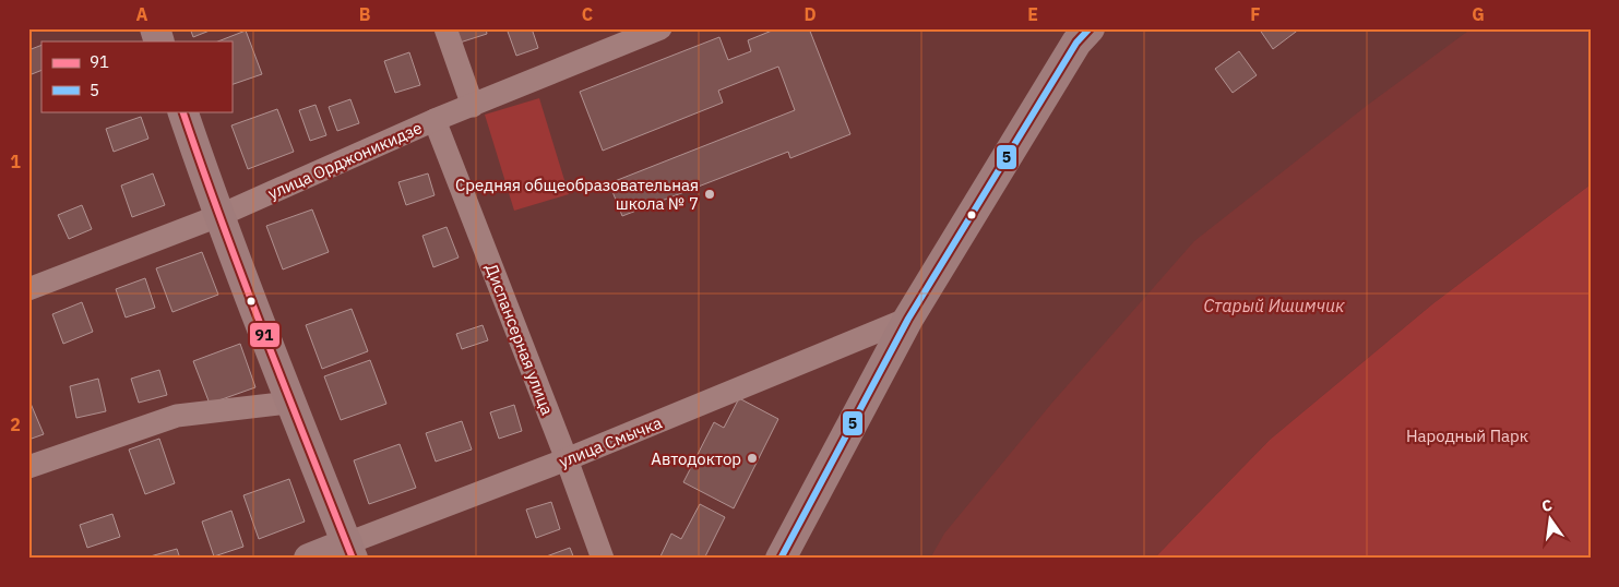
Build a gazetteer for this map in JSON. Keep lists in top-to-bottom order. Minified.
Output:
{"streets":{"main road":["улица Смычка"],"street":["улица Орджоникидзе","Диспансерная улица"]},"crossings":[["улица Орджоникидзе","Диспансерная улица"],["Диспансерная улица","улица Смычка"]],"water":["Старый Ишимчик"],"parks":["Народный Парк"],"places":["Средняя общеобразовательная школа № 7","Автодоктор"],"lines":["transit line 5","transit line 91"],"legend":["91","5"],"north":"top","grid":{"columns":["A","B","C","D","E","F","G"],"rows":["1","2"]}}
